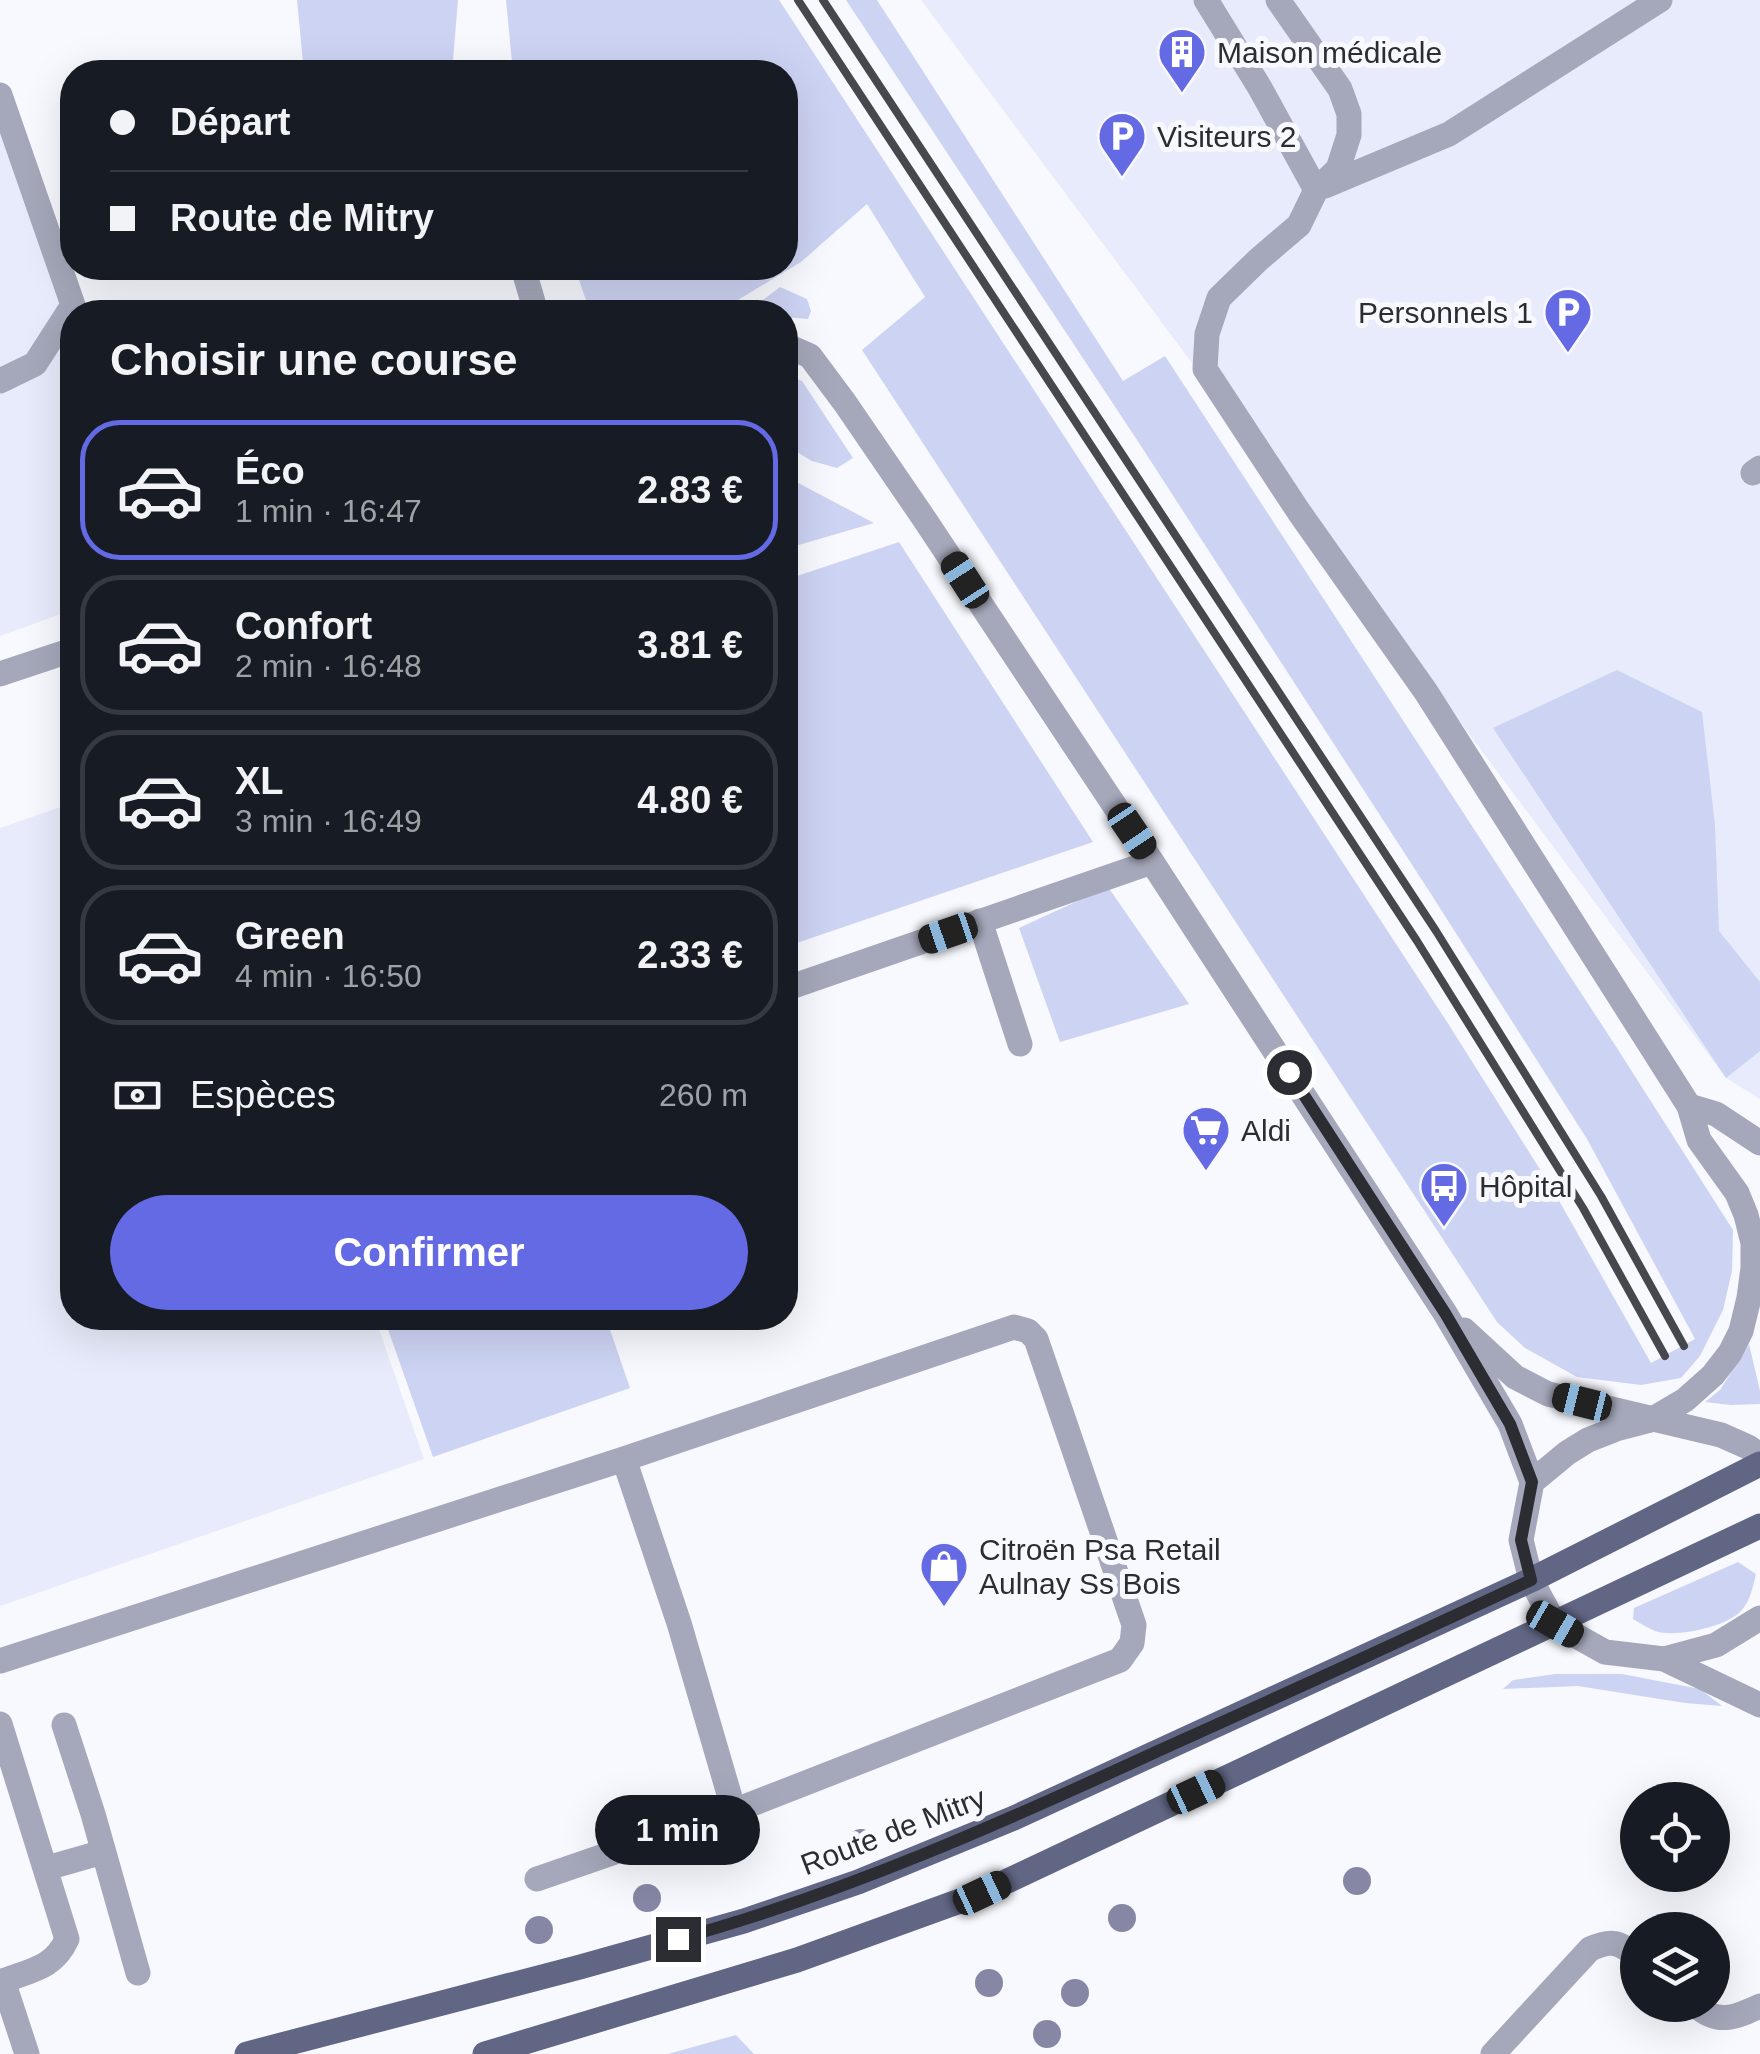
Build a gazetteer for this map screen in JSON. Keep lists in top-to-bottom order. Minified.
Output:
{"streets":{"main road":["Route de Mitry"]},"places":{"building":["Maison médicale"],"parking":["Visiteurs 2","Personnels 1"],"supermarket":["Aldi"],"bus stop":["Hôpital"],"shop":["Citroën Psa Retail Aulnay Ss Bois"]},"page":{"banner":["Départ","Route de Mitry"],"heading":"Choisir une course","list":[{"name":"Éco","note":"1 min · 16:47","value":"2.83 €"},{"name":"Confort","note":"2 min · 16:48","value":"3.81 €"},{"name":"XL","note":"3 min · 16:49","value":"4.80 €"},{"name":"Green","note":"4 min · 16:50","value":"2.33 €"}],"pay":["Espèces","260 m"],"buttons":"Confirmer","bubble":"1 min"}}
